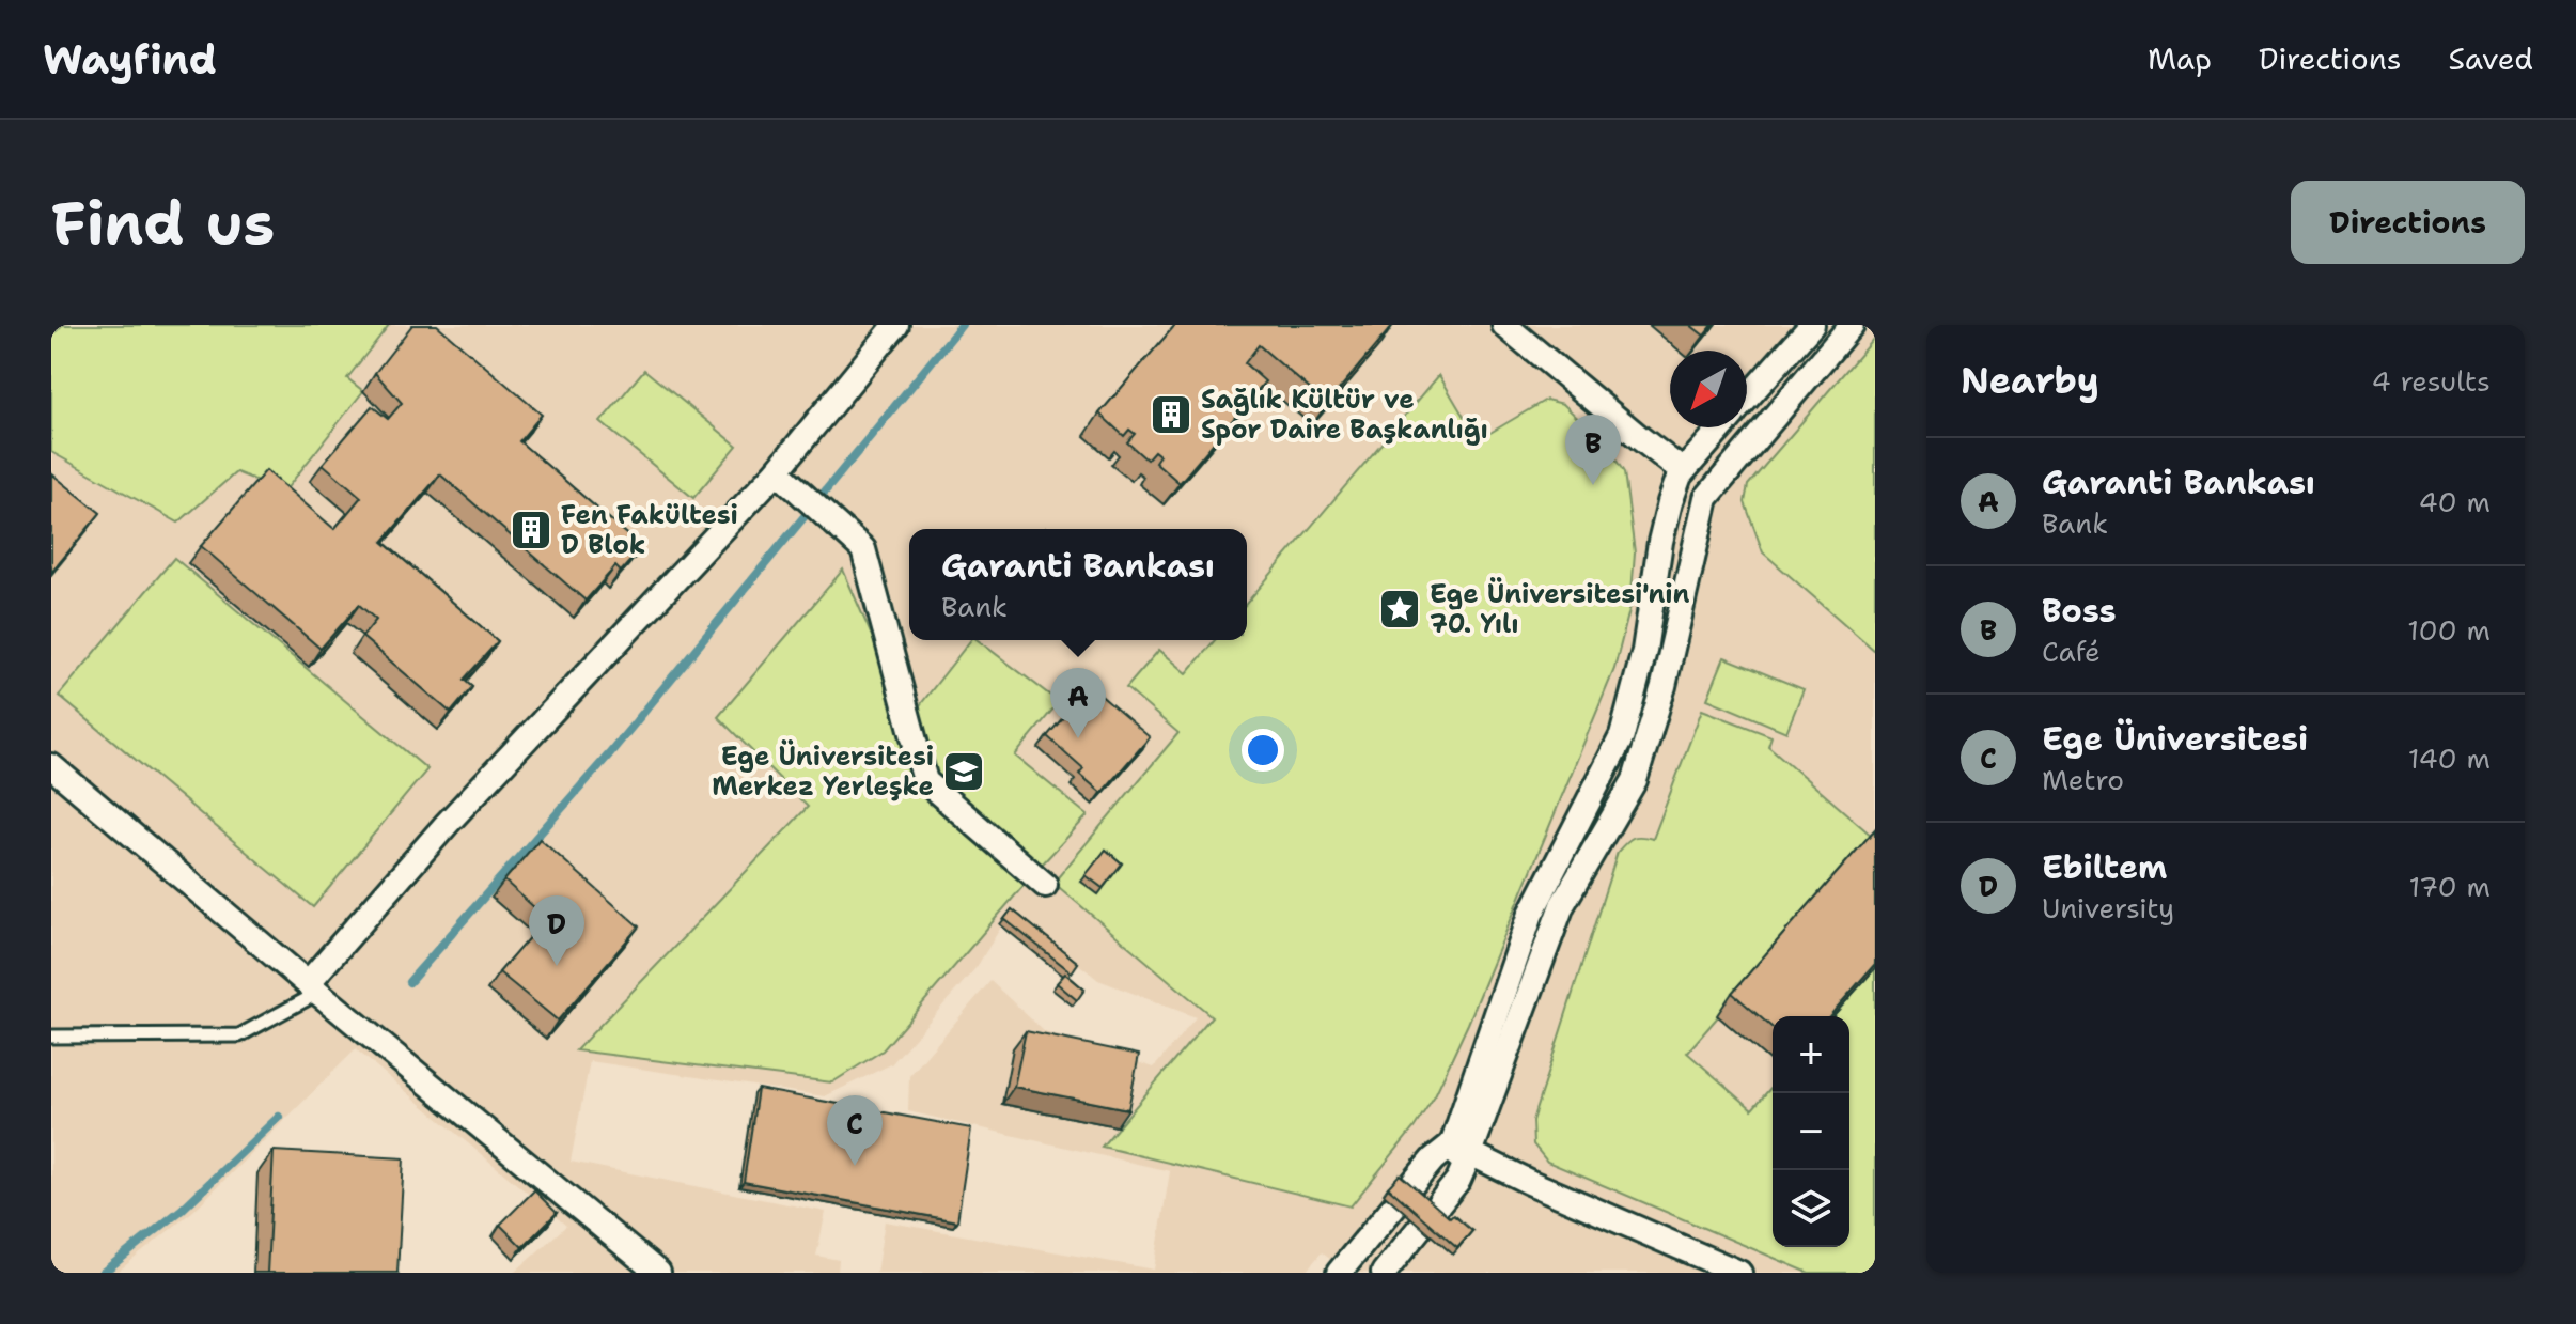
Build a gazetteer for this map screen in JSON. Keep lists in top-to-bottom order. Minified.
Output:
{"places":{"building":["Sağlık Kültür ve Spor Daire Başkanlığı","Fen Fakültesi D Blok"],"place":["Ege Üniversitesi'nin 70. Yılı"],"school or university":["Ege Üniversitesi Merkez Yerleşke"]},"north":"bottom left","page":{"header":"Wayfind","nav":["Map","Directions","Saved"],"buttons":"Directions","title":"Find us","heading":["Nearby","4 results"],"pins":["B","A","D","C"],"list":[{"mark":"A","name":"Garanti Bankası","note":"Bank","value":"40 m"},{"mark":"B","name":"Boss","note":"Café","value":"100 m"},{"mark":"C","name":"Ege Üniversitesi","note":"Metro","value":"140 m"},{"mark":"D","name":"Ebiltem","note":"University","value":"170 m"}],"popup":["Garanti Bankası","Bank"],"map_buttons":["+","−"]}}
